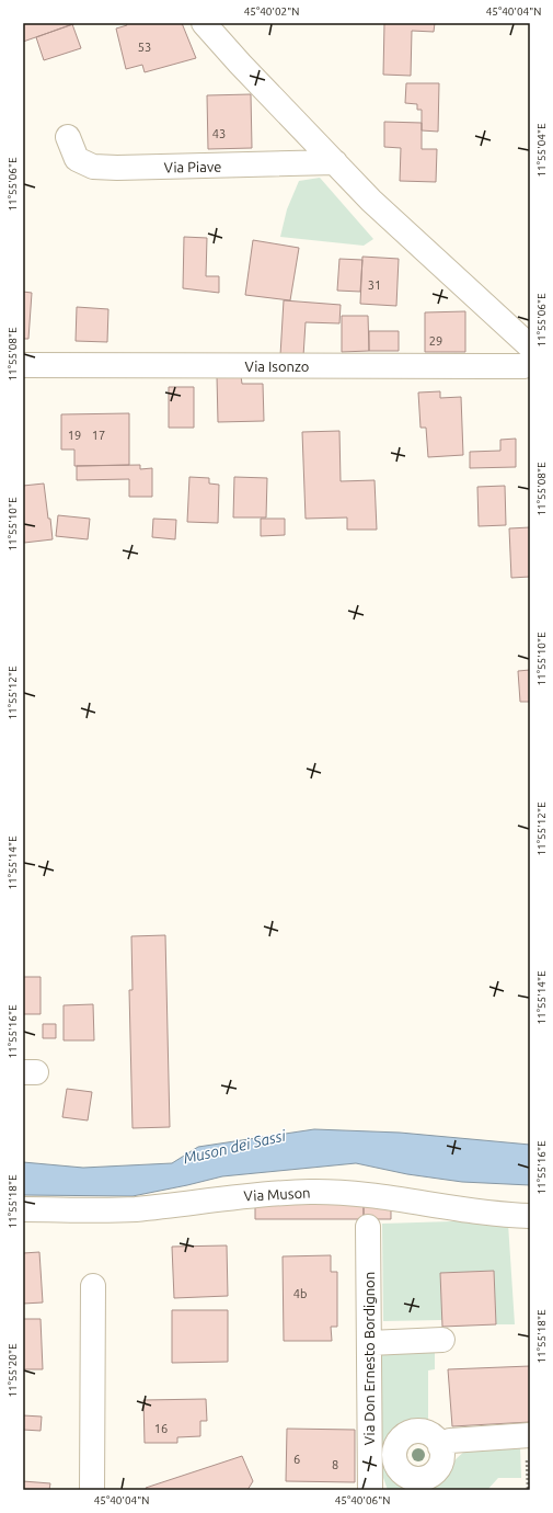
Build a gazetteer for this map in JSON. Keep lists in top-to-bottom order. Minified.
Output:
{"streets":{"street":["Via Piave","Via Isonzo","Via Muson","Via Don Ernesto Bordignon"]},"water":["Muson dei Sassi"],"house_numbers":["53","43","31","29","19","17","4b","16","6","8"],"coordinates":["45°40'02\"N","45°40'04\"N","11°55'04\"E","11°55'06\"E","11°55'08\"E","11°55'10\"E","11°55'12\"E","11°55'14\"E","11°55'16\"E","11°55'18\"E","11°55'20\"E","45°40'06\"N"]}
